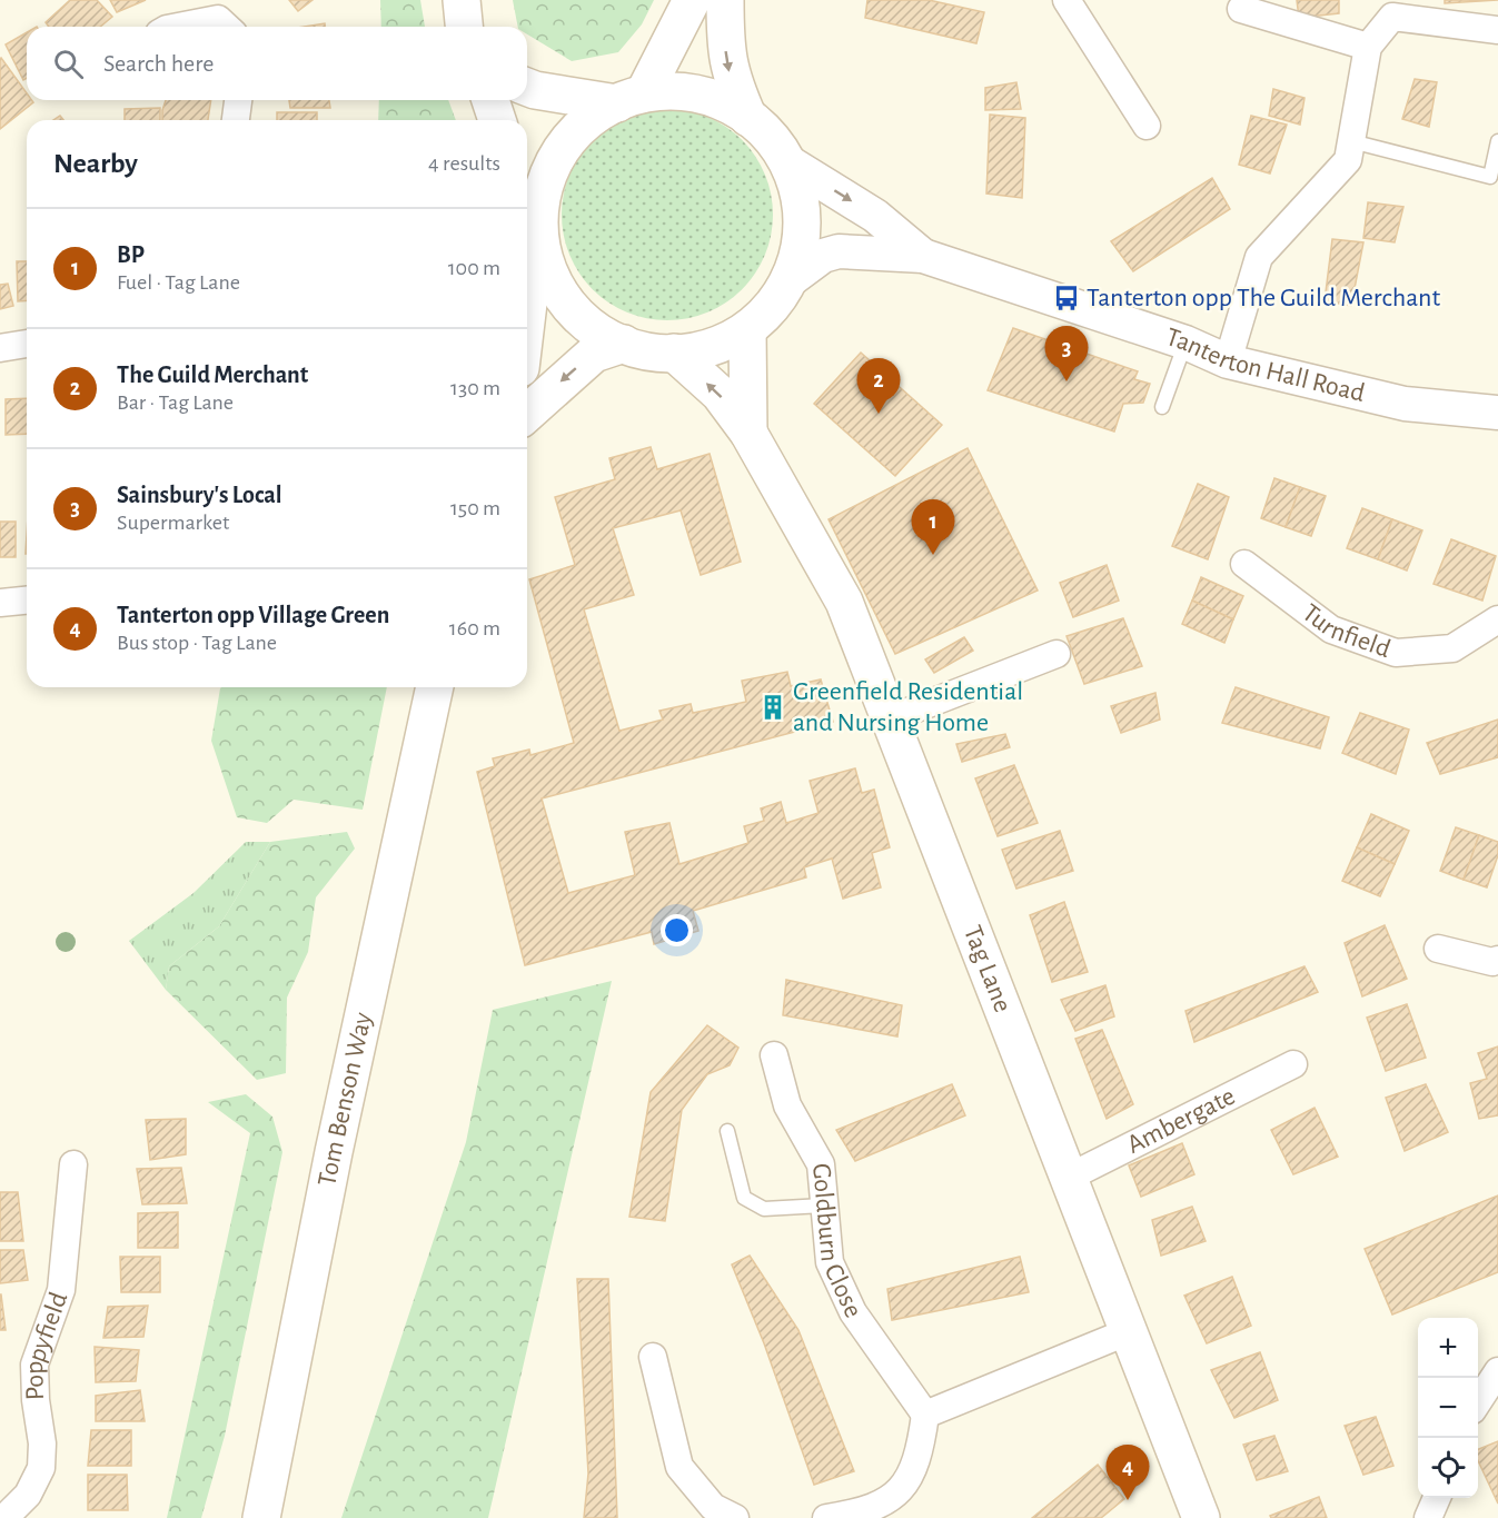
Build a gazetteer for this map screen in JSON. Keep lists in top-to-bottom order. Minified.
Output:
{"streets":{"main road":["Tag Lane","Tom Benson Way"],"street":["Tanterton Hall Road","Turnfield","Ambergate","Goldburn Close","Poppyfield"]},"crossings":[["Tag Lane","Ambergate"]],"places":{"bus stop":["Tanterton opp The Guild Merchant"],"building":["Greenfield Residential and Nursing Home"]},"page":{"search":"Search here","heading":["Nearby","4 results"],"list":[{"mark":"1","name":"BP","note":"Fuel · Tag Lane","value":"100 m"},{"mark":"2","name":"The Guild Merchant","note":"Bar · Tag Lane","value":"130 m"},{"mark":"3","name":"Sainsbury's Local","note":"Supermarket","value":"150 m"},{"mark":"4","name":"Tanterton opp Village Green","note":"Bus stop · Tag Lane","value":"160 m"}],"pins":["3","2","1","4"],"map_buttons":["+","−"]}}
